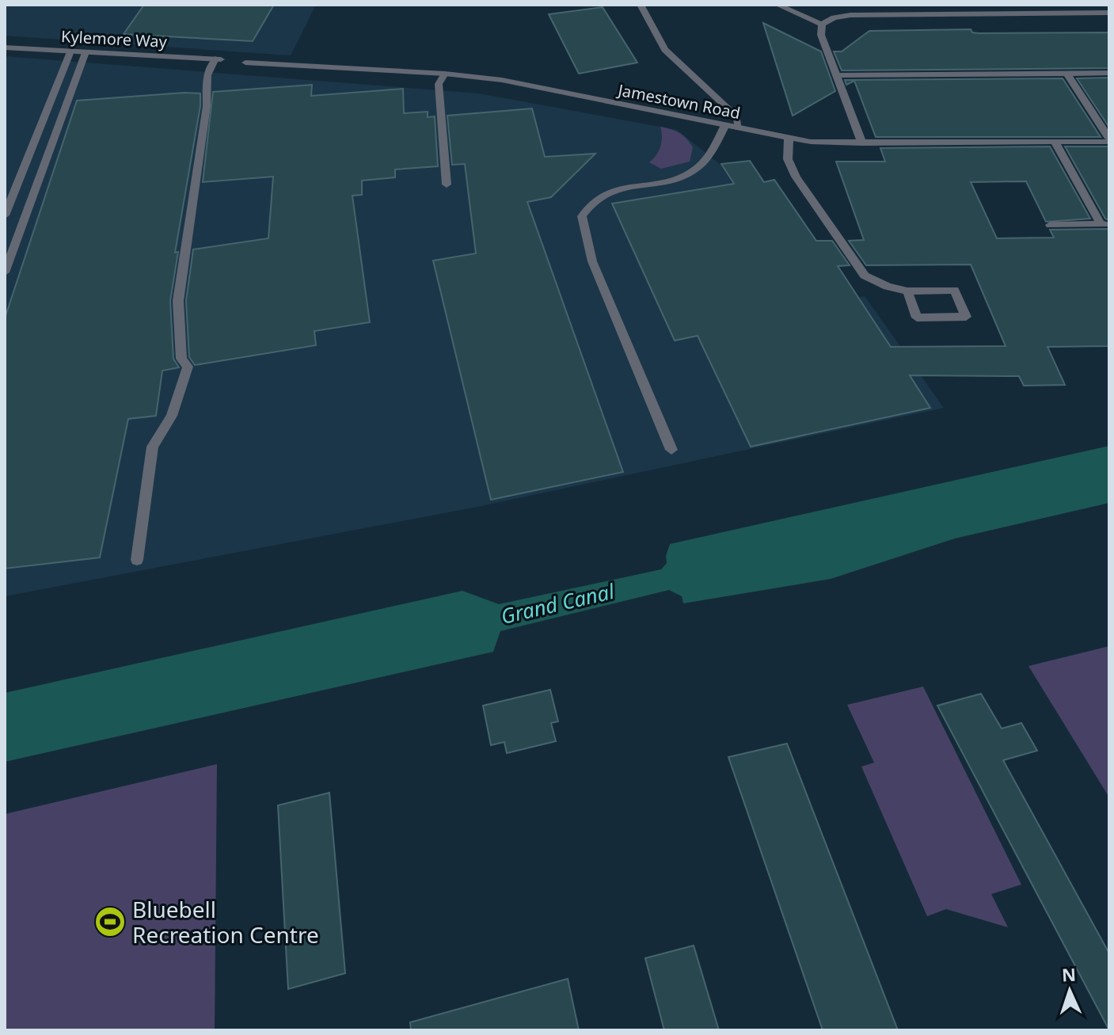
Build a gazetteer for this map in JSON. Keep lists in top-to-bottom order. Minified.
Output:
{"streets":{"street":["Kylemore Way","Jamestown Road"]},"water":["Grand Canal"],"places":{"sports":["Bluebell Recreation Centre"]},"north":"top"}
